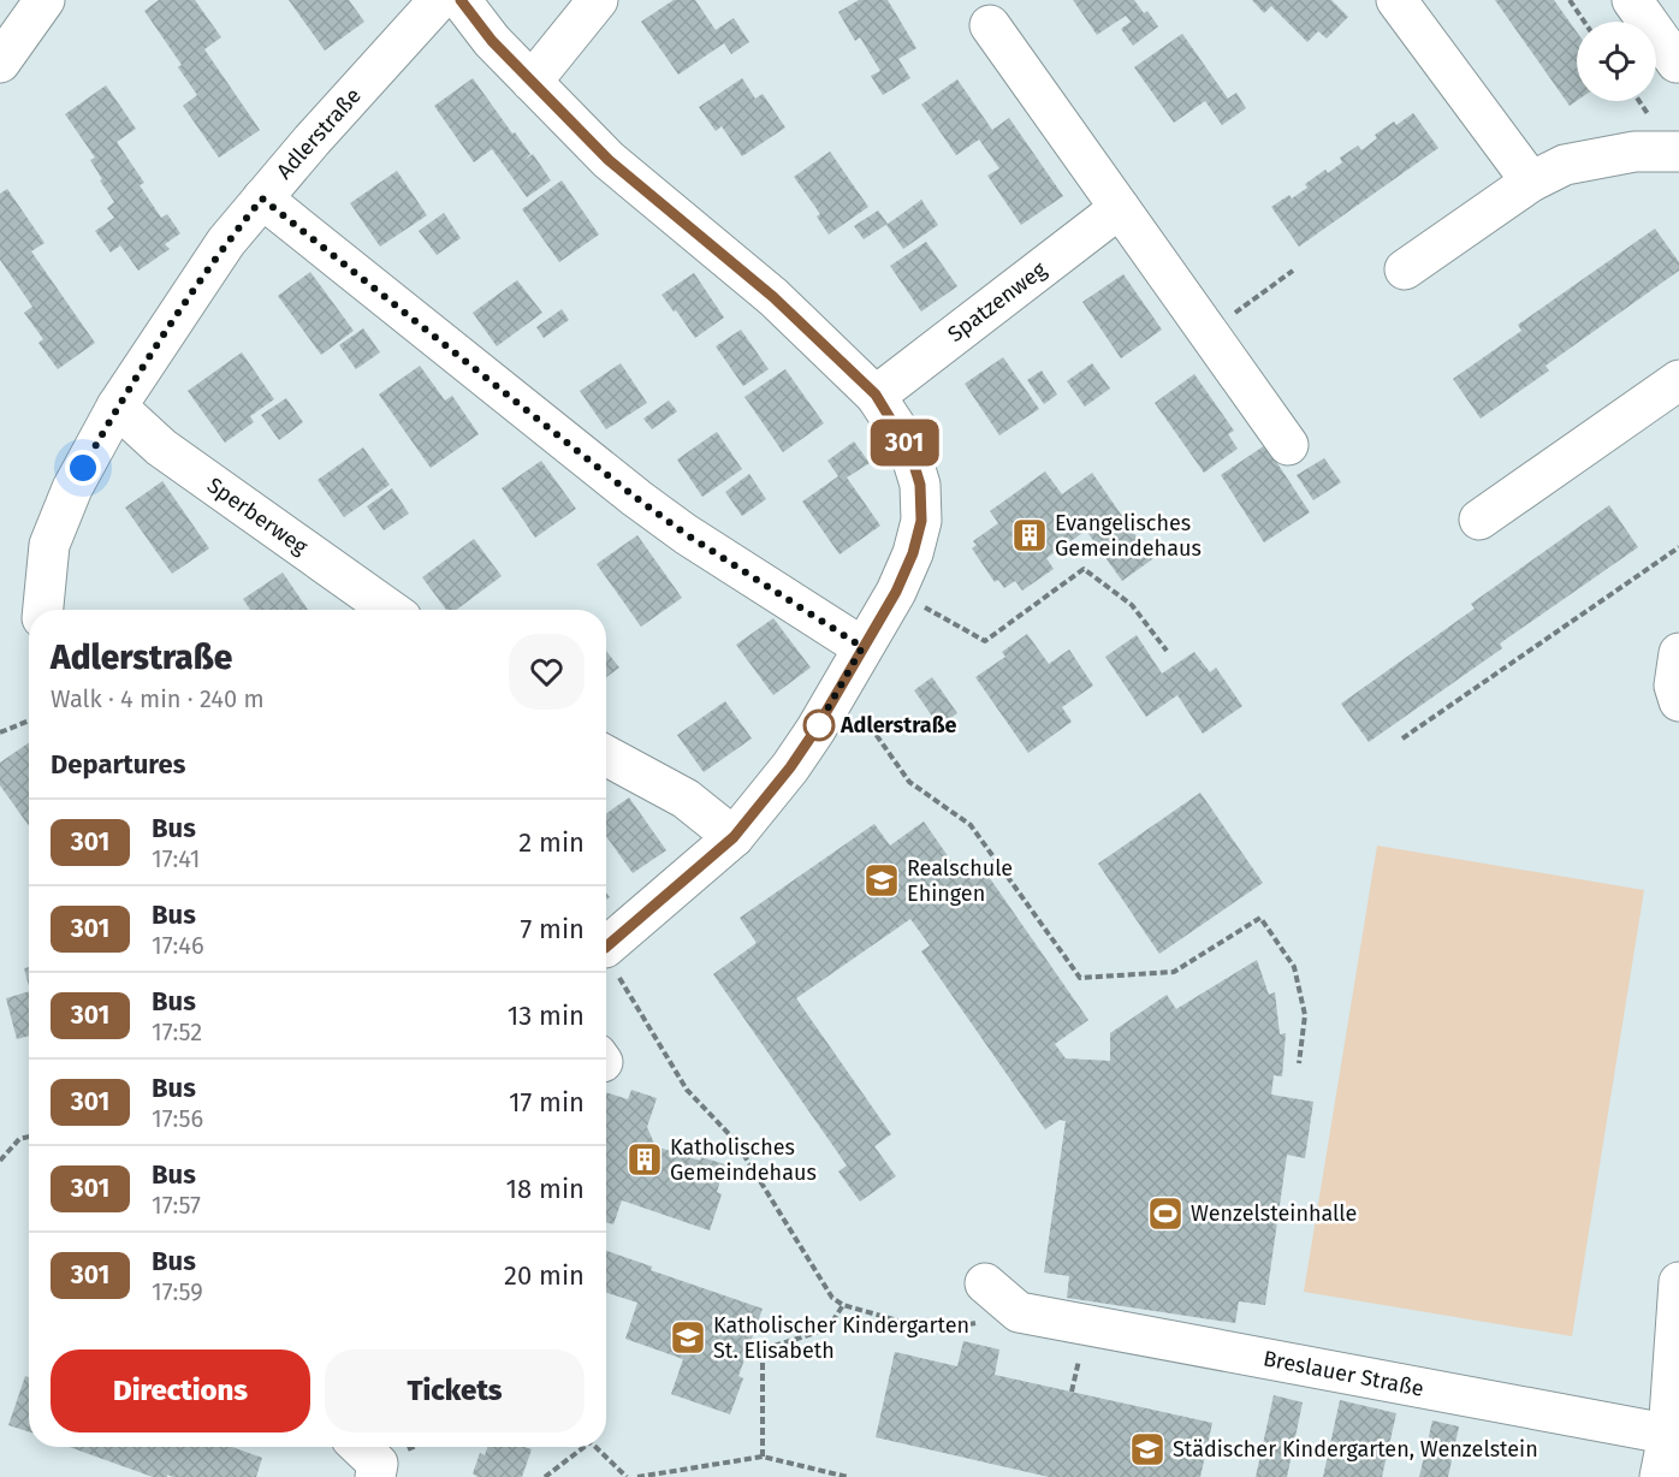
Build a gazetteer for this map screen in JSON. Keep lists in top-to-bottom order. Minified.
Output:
{"streets":{"street":["Adlerstraße","Spatzenweg","Sperberweg","Breslauer Straße"]},"crossings":[["Adlerstraße","Sperberweg"]],"places":{"building":["Evangelisches Gemeindehaus","Katholisches Gemeindehaus"],"other":["Adlerstraße"],"school or university":["Realschule Ehingen","Katholischer Kindergarten St. Elisabeth","Städischer Kindergarten, Wenzelstein"],"sports":["Wenzelsteinhalle"]},"lines":["bus line 301"],"page":{"on_map":"301","heading":[["Adlerstraße","Walk · 4 min · 240 m"],"Departures"],"list":[{"mark":"301","name":"Bus","note":"17:41","value":"2 min"},{"mark":"301","name":"Bus","note":"17:46","value":"7 min"},{"mark":"301","name":"Bus","note":"17:52","value":"13 min"},{"mark":"301","name":"Bus","note":"17:56","value":"17 min"},{"mark":"301","name":"Bus","note":"17:57","value":"18 min"},{"mark":"301","name":"Bus","note":"17:59","value":"20 min"}],"buttons":["Directions","Tickets"]}}
